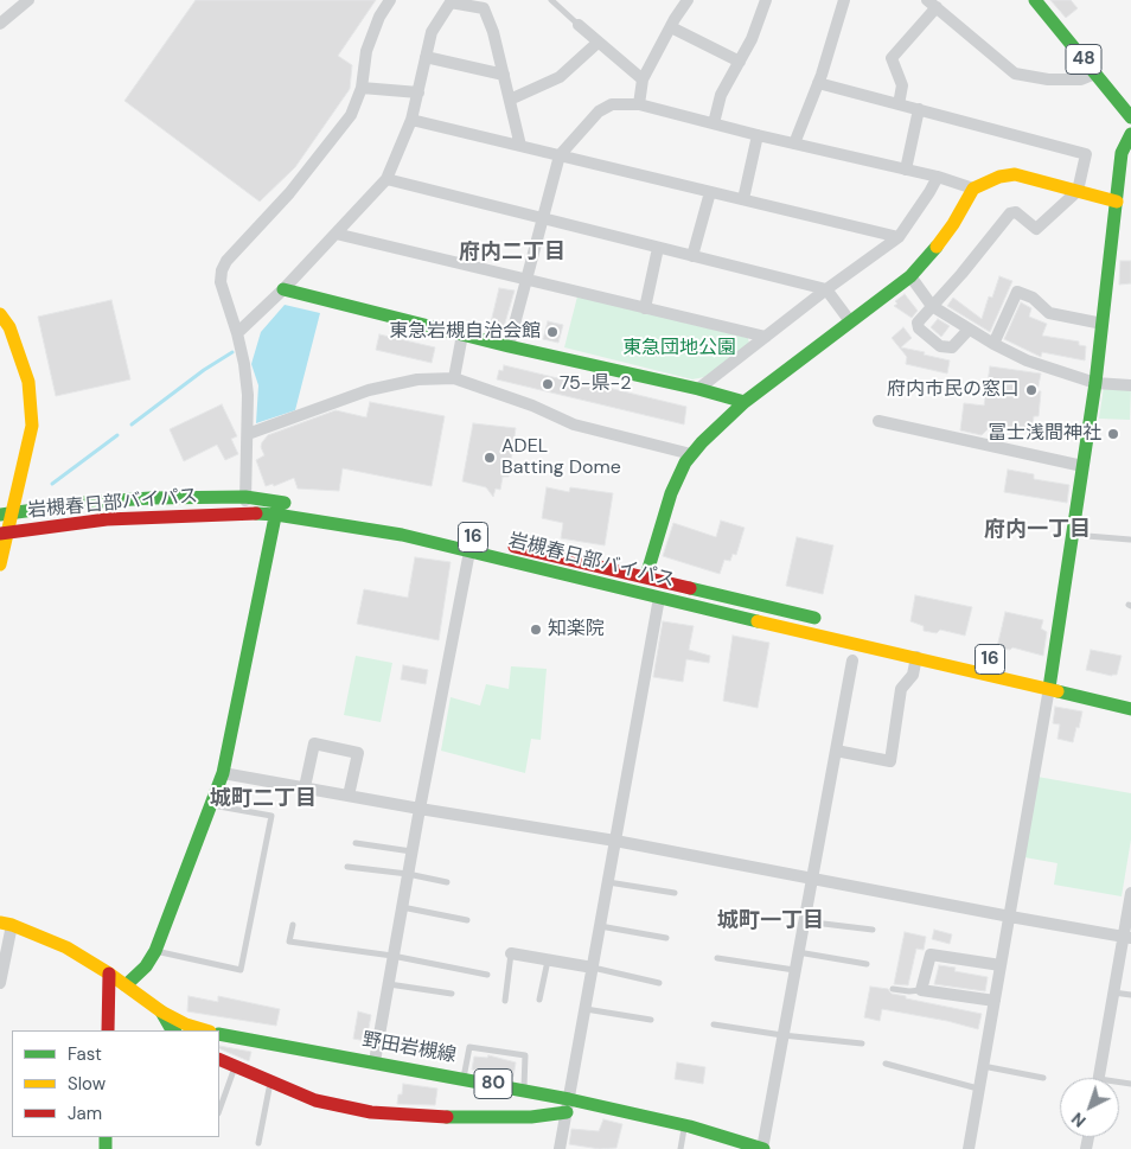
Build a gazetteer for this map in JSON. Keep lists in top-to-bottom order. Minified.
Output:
{"streets":{"main road":["48","岩槻春日部バイパス","16","野田岩槻線","80"]},"districts":["府内二丁目","府内一丁目","城町二丁目","城町一丁目"],"parks":["東急団地公園"],"places":["東急岩槻自治会館","75-県-2","府内市民の窓口","冨士浅間神社","ADEL Batting Dome","知楽院"],"legend":["Fast","Slow","Jam"],"north":"bottom left"}
